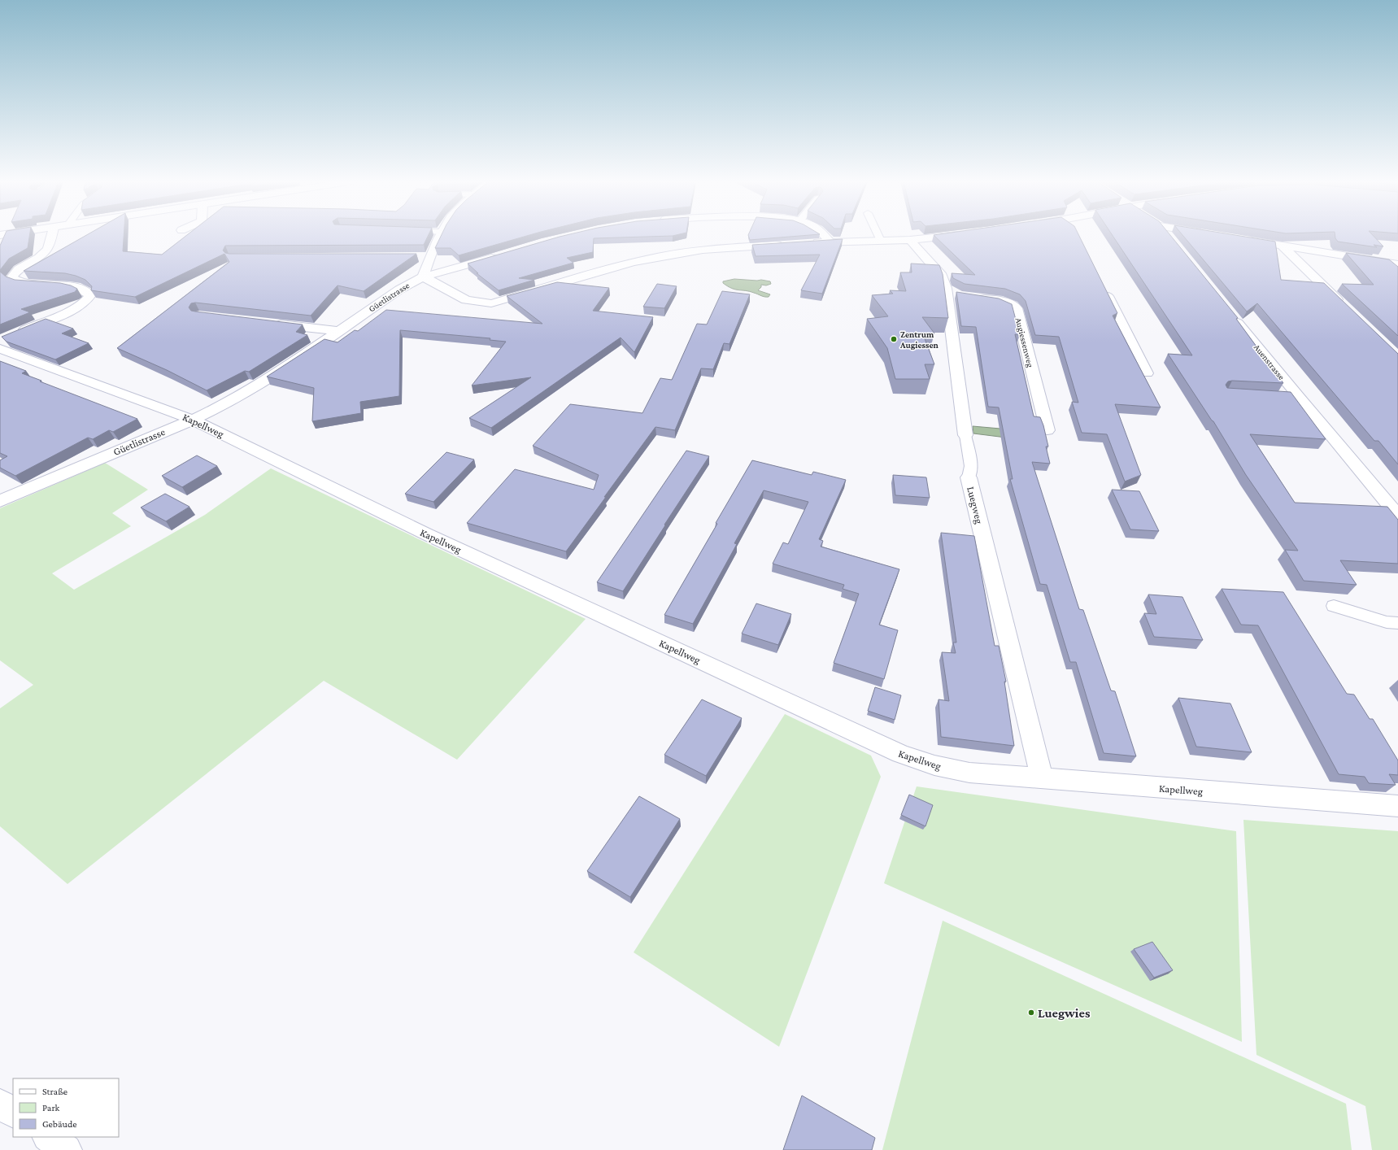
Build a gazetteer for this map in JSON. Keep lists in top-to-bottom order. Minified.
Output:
{"streets":{"street":["Güetlistrasse","Augiessenweg","Auenstrasse","Kapellweg","Luegweg"]},"crossings":[["Güetlistrasse","Kapellweg"],["Augiessenweg","Luegweg"],["Kapellweg","Luegweg"]],"places":["Zentrum Augiessen","Luegwies"],"legend":["Straße","Park","Gebäude"]}
